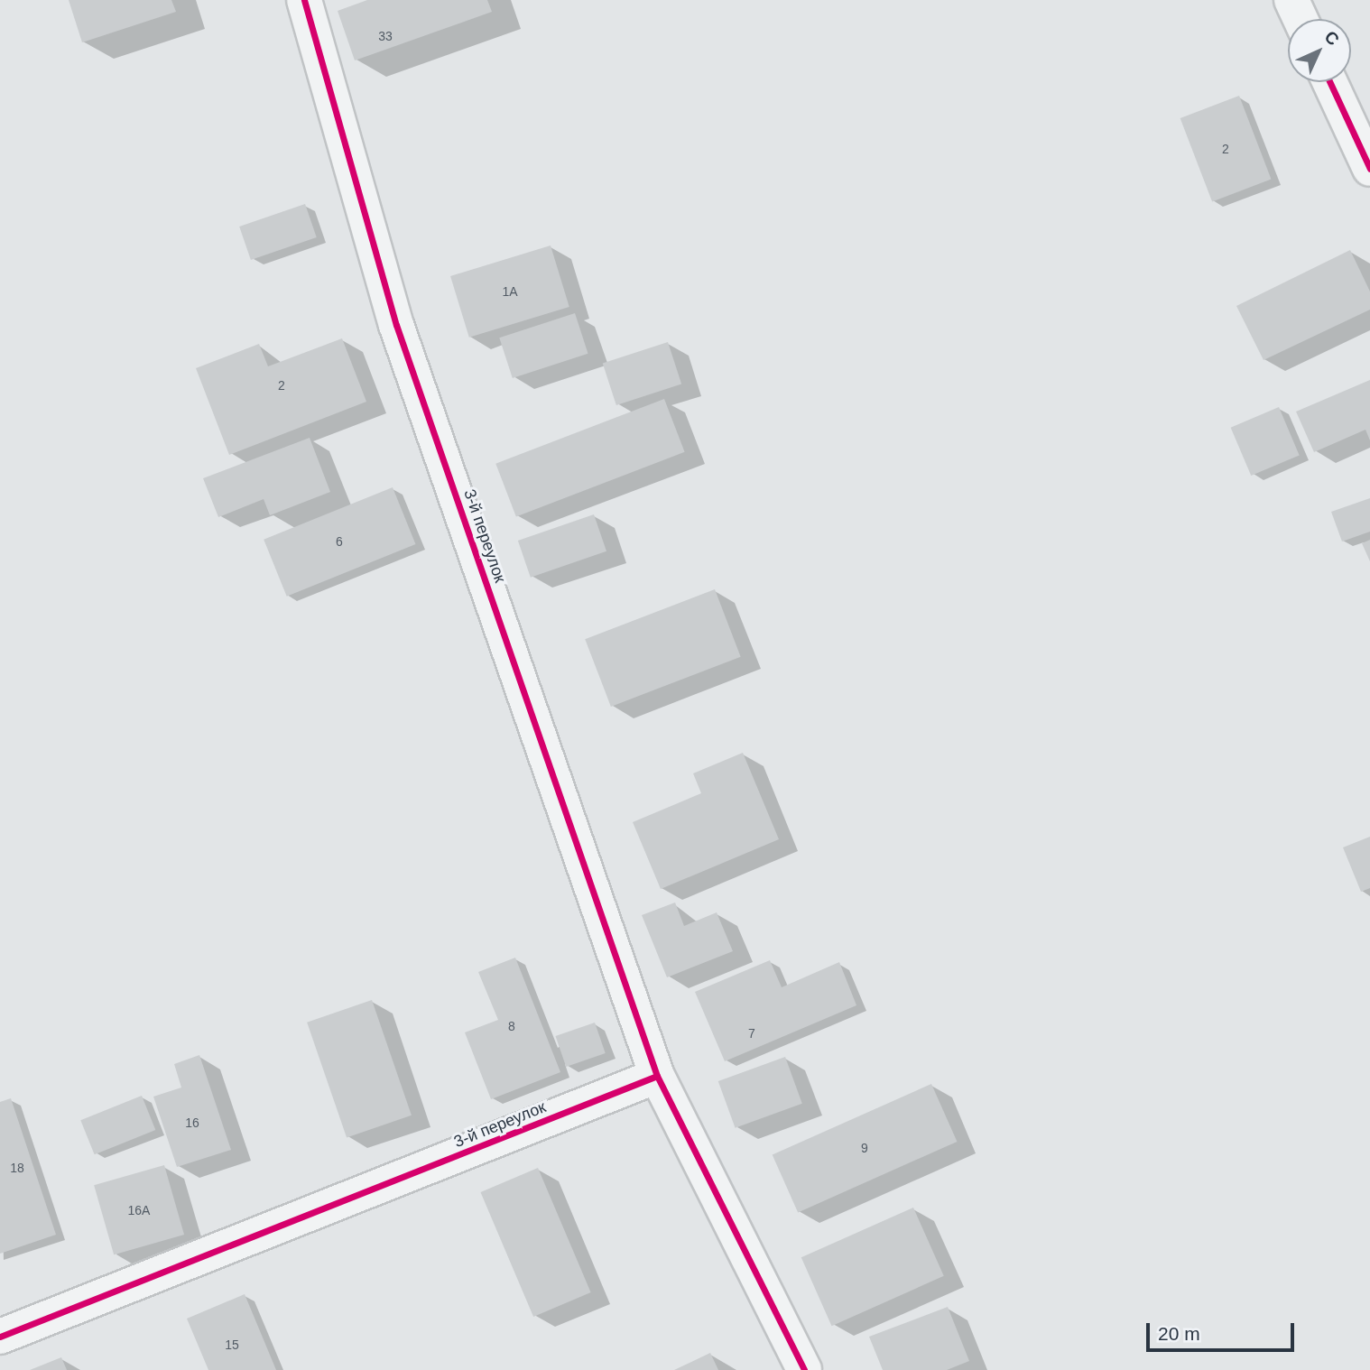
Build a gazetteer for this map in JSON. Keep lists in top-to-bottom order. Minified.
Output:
{"streets":{"street":["3-й переулок"]},"house_numbers":["33","2","1А","2","6","8","7","16","9","18","16А","15"],"scale_bar":"20 m","north":"top right"}
